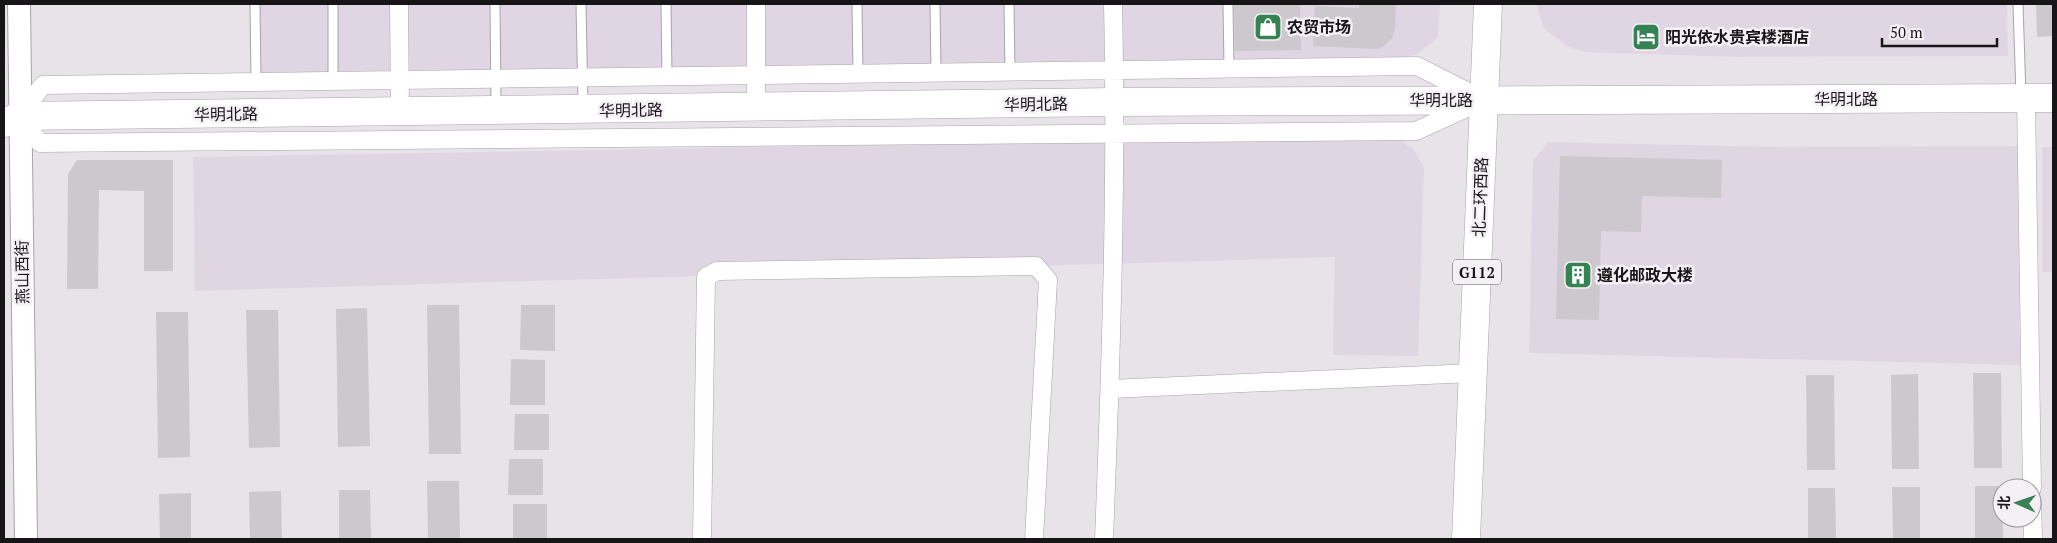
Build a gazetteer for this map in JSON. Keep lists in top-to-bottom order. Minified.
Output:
{"streets":{"main road":["华明北路","北二环西路","G112"],"street":["燕山西街"]},"crossings":[["华明北路","北二环西路"],["华明北路","燕山西街"]],"places":{"shop":["农贸市场"],"hotel":["阳光依水贵宾楼酒店"],"building":["遵化邮政大楼"]},"scale_bar":"50 m","north":"left"}
